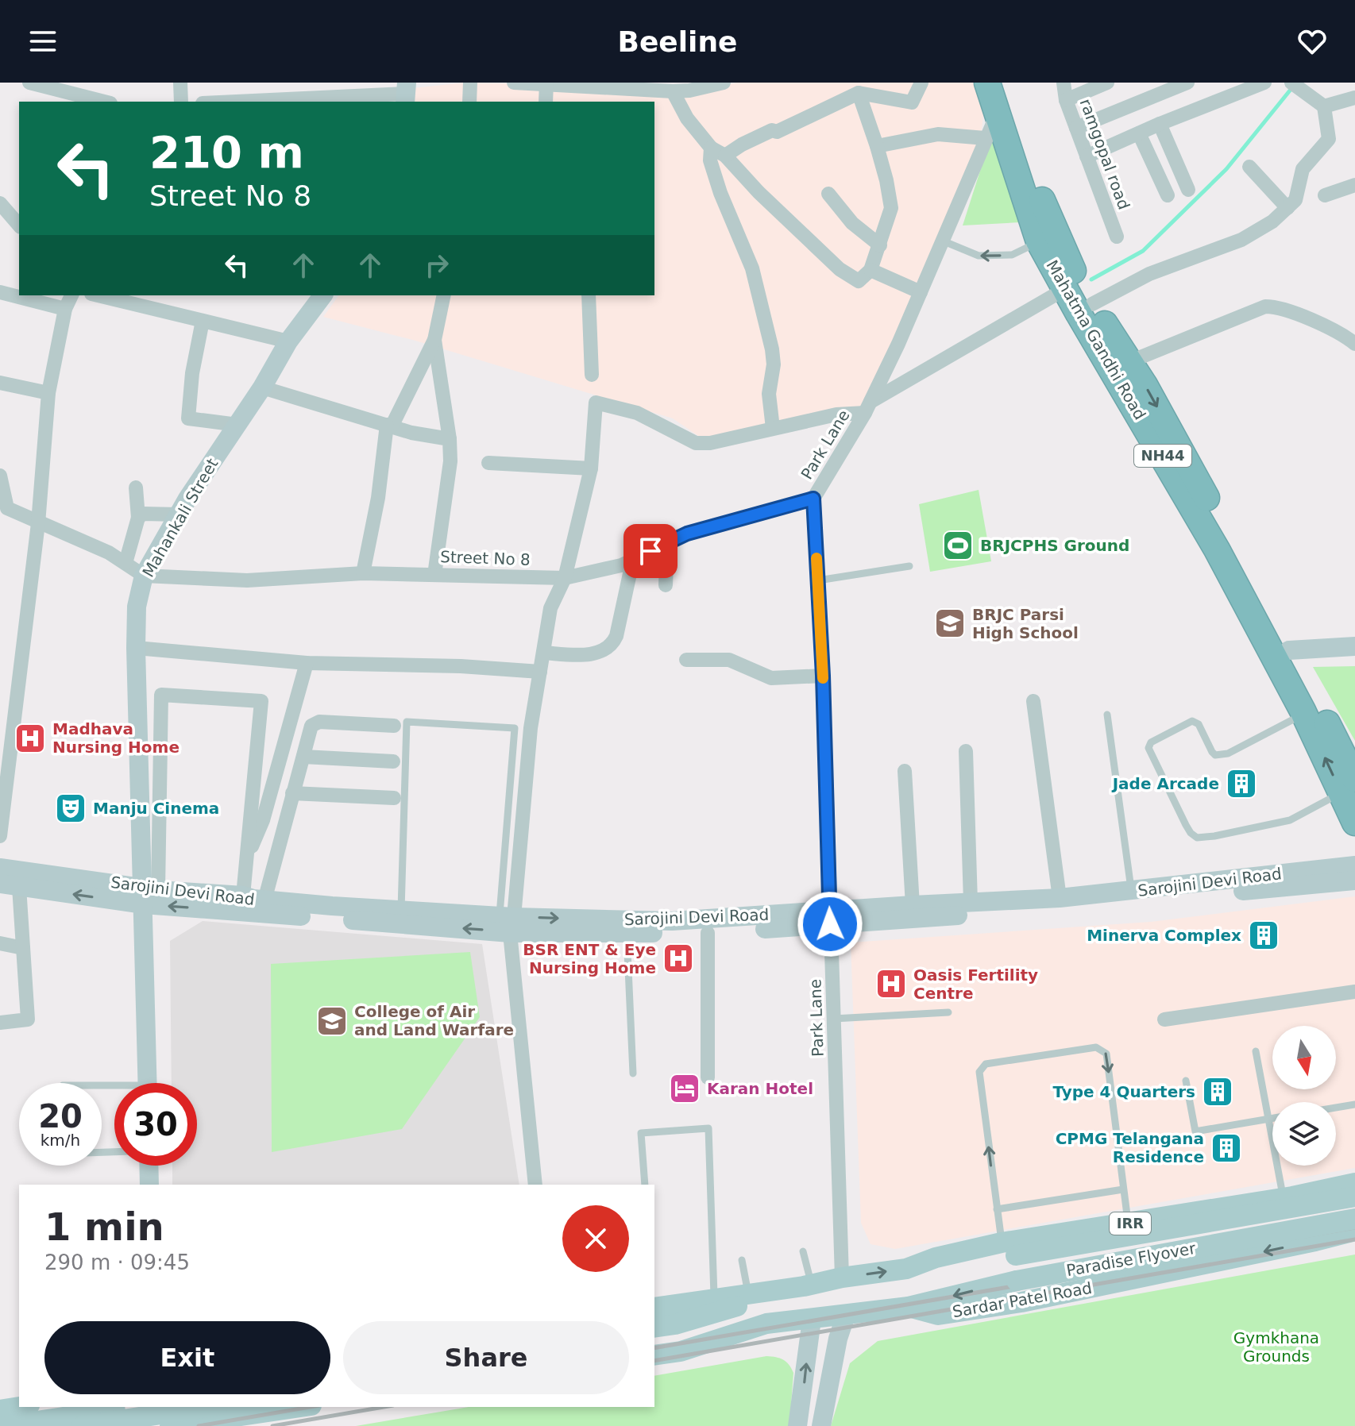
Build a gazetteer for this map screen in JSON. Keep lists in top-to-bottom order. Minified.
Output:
{"streets":{"highway":["Mahatma Gandhi Road","NH44"],"main road":["Mahankali Street","Sarojini Devi Road","IRR","Paradise Flyover","Sardar Patel Road"],"street":["ramgopal road","Park Lane","Street No 8"]},"crossings":[["Mahatma Gandhi Road","Park Lane"],["Park Lane","Street No 8"],["Park Lane","Sarojini Devi Road"],["Park Lane","IRR"],["Park Lane","Paradise Flyover"],["Mahankali Street","Street No 8"],["Mahankali Street","Sarojini Devi Road"],["IRR","Paradise Flyover"],["IRR","Sardar Patel Road"],["Paradise Flyover","Sardar Patel Road"]],"parks":["Gymkhana Grounds"],"places":{"sports":["BRJCPHS Ground"],"school or university":["BRJC Parsi High School","College of Air and Land Warfare"],"hospital":["Madhava Nursing Home","BSR ENT & Eye Nursing Home","Oasis Fertility Centre"],"building":["Jade Arcade","Minerva Complex","Type 4 Quarters","CPMG Telangana Residence"],"theatre":["Manju Cinema"],"hotel":["Karan Hotel"]},"north":"bottom","page":{"header":"Beeline","turn":["210 m","Street No 8"],"speed":"20 km/h","limit":"30","heading":["1 min","290 m · 09:45"],"buttons":["Exit","Share"]}}
